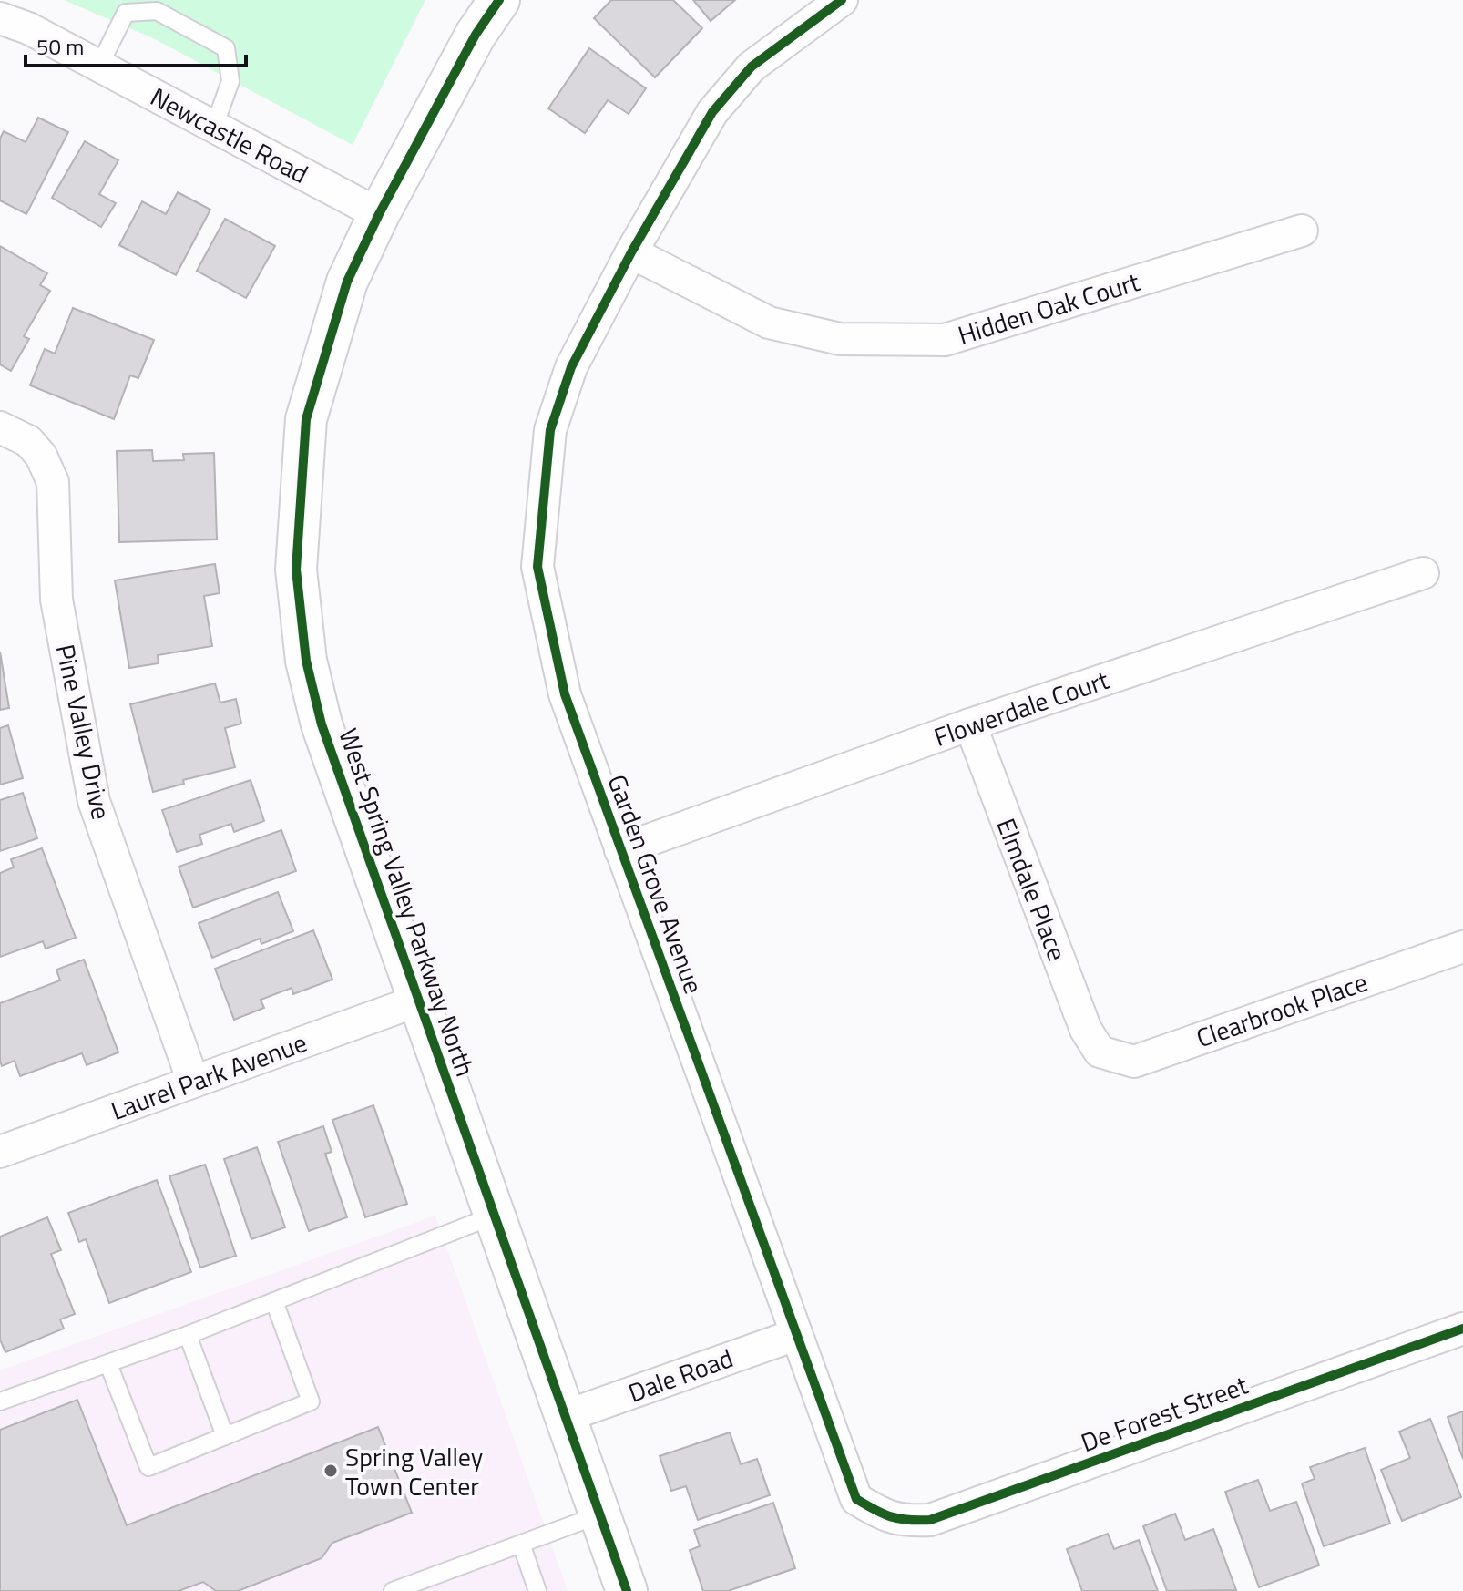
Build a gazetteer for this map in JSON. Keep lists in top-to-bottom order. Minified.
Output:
{"streets":{"street":["Newcastle Road","Hidden Oak Court","Flowerdale Court","Pine Valley Drive","Garden Grove Avenue","Elmdale Place","West Spring Valley Parkway North","Clearbrook Place","Laurel Park Avenue","Dale Road","De Forest Street"]},"crossings":[["Newcastle Road","West Spring Valley Parkway North"],["Hidden Oak Court","Garden Grove Avenue"],["Flowerdale Court","Garden Grove Avenue"],["Flowerdale Court","Elmdale Place"],["Pine Valley Drive","Laurel Park Avenue"],["Garden Grove Avenue","Dale Road"],["Garden Grove Avenue","De Forest Street"],["Elmdale Place","Clearbrook Place"],["West Spring Valley Parkway North","Laurel Park Avenue"],["West Spring Valley Parkway North","Dale Road"]],"places":["Spring Valley Town Center"],"scale_bar":"50 m"}
